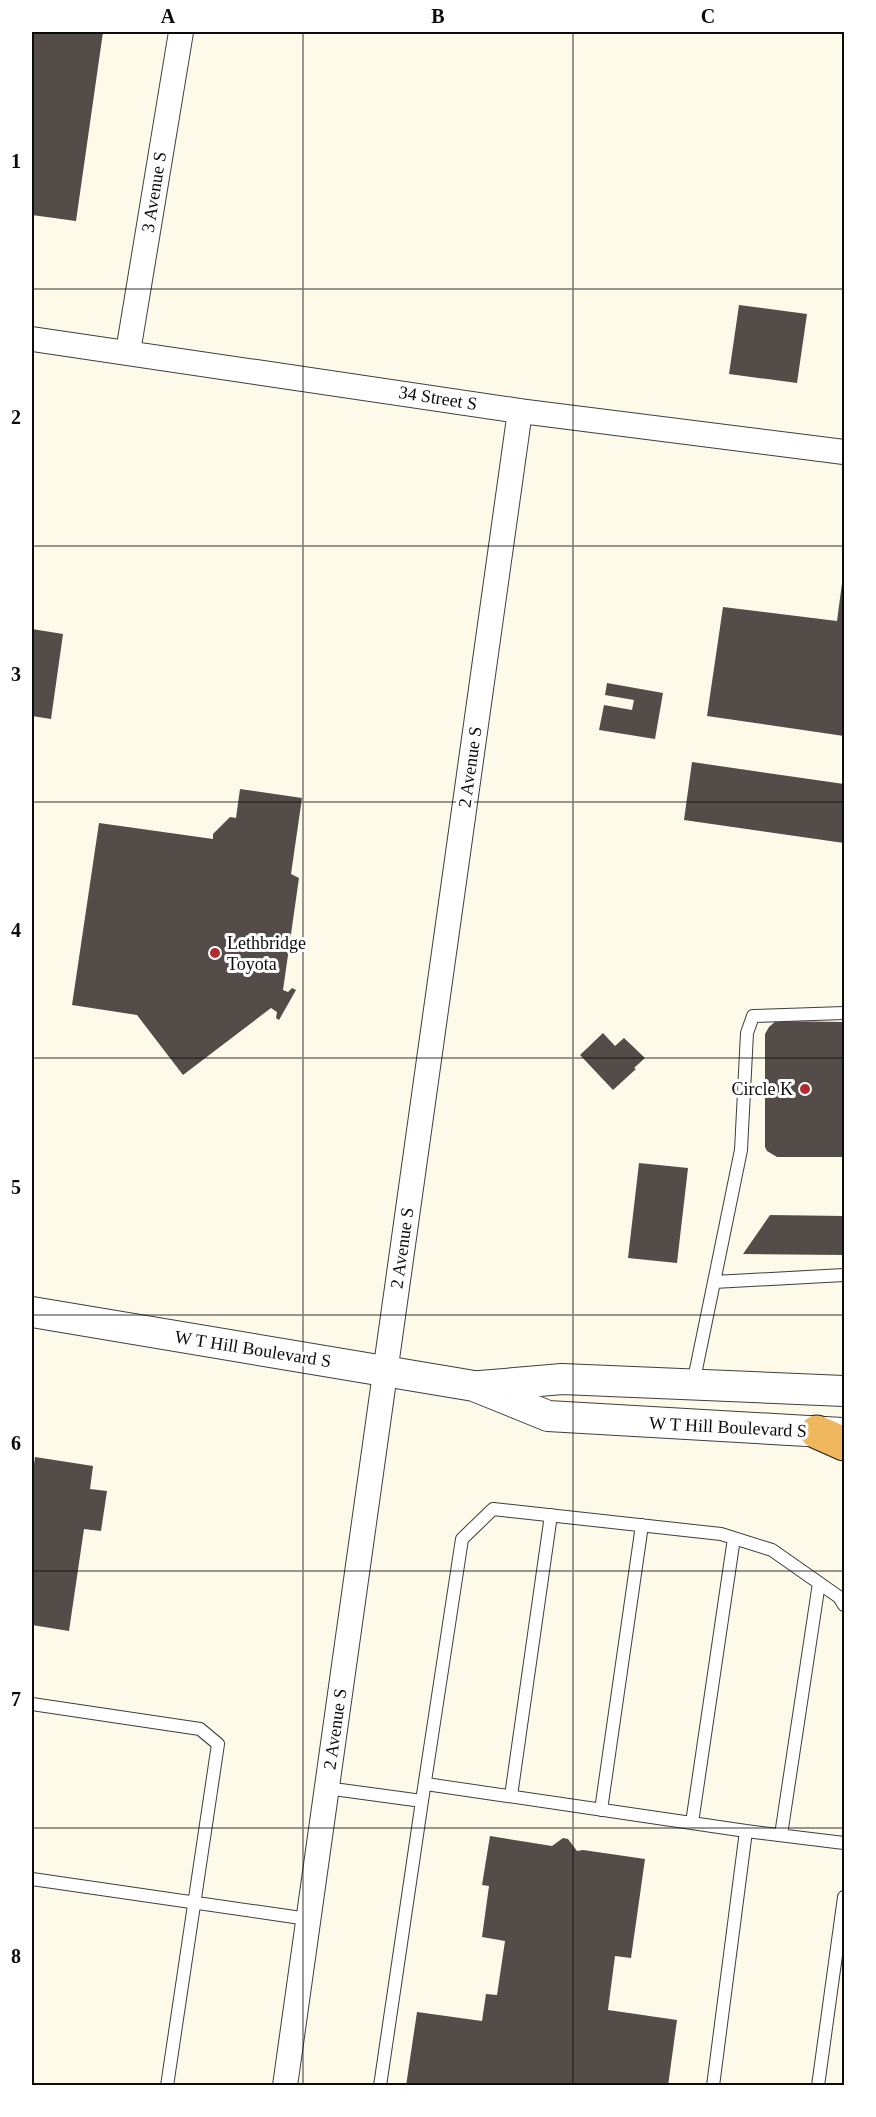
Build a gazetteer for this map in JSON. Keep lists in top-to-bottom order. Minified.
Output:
{"streets":{"street":["3 Avenue S","34 Street S","2 Avenue S","W T Hill Boulevard S"]},"crossings":[["3 Avenue S","34 Street S"],["34 Street S","2 Avenue S"],["2 Avenue S","W T Hill Boulevard S"]],"places":["Lethbridge Toyota","Circle K"],"grid":{"columns":["A","B","C"],"rows":["1","2","3","4","5","6","7","8"]}}
